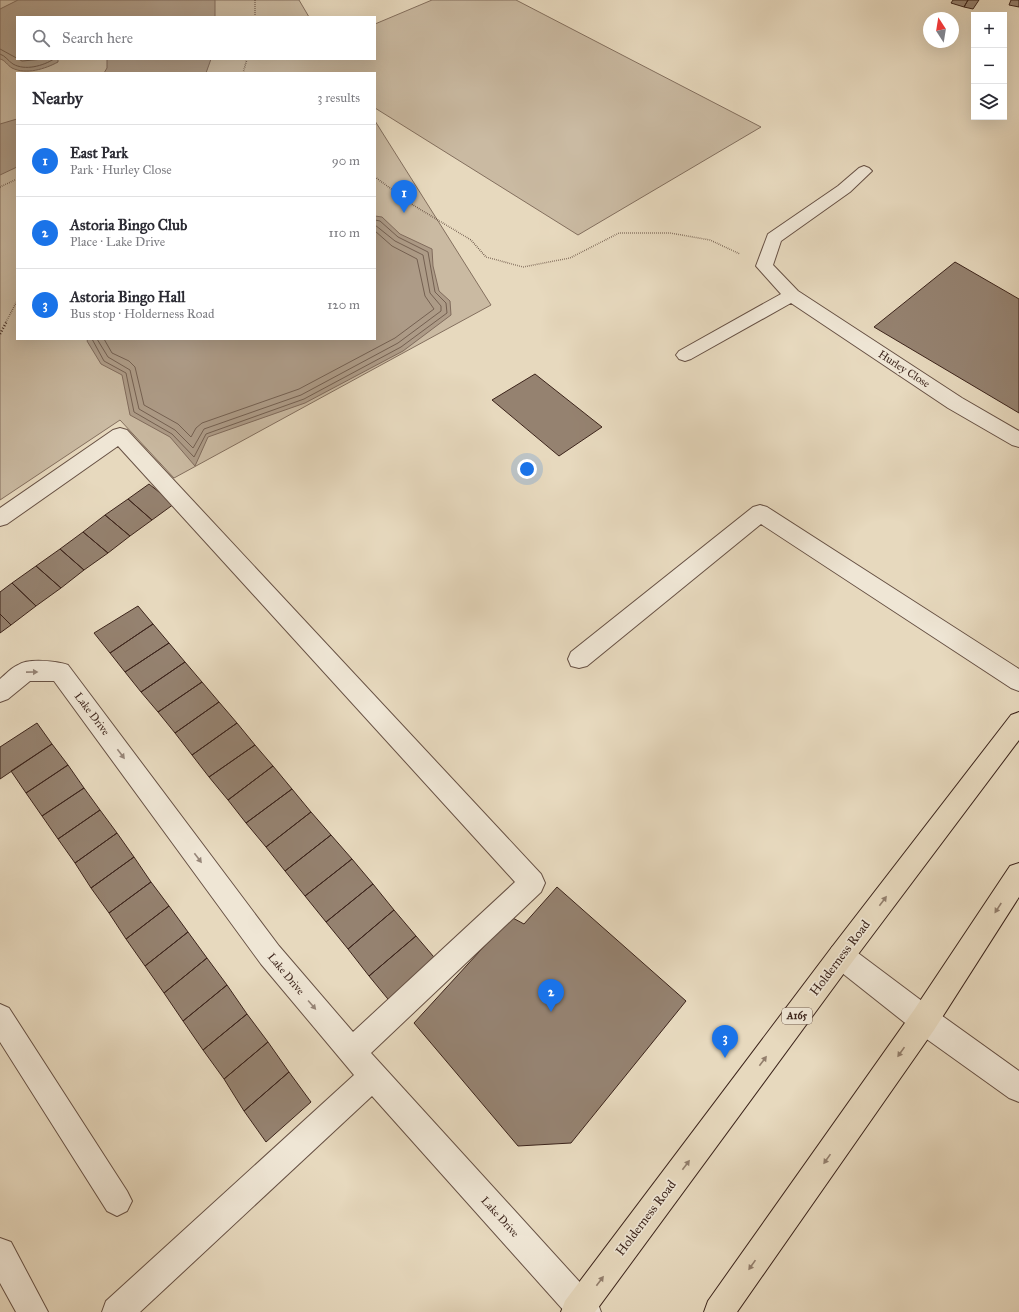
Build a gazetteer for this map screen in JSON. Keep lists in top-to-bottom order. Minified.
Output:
{"streets":{"highway":["Holderness Road","A165"],"street":["Hurley Close","Lake Drive"]},"crossings":[["Lake Drive","Holderness Road"]],"one_way":["Lake Drive"],"north":"top","page":{"map_buttons":["+","−"],"search":"Search here","heading":["Nearby","3 results"],"list":[{"mark":"1","name":"East Park","note":"Park · Hurley Close","value":"90 m"},{"mark":"2","name":"Astoria Bingo Club","note":"Place · Lake Drive","value":"110 m"},{"mark":"3","name":"Astoria Bingo Hall","note":"Bus stop · Holderness Road","value":"120 m"}],"pins":["1","2","3"]}}
